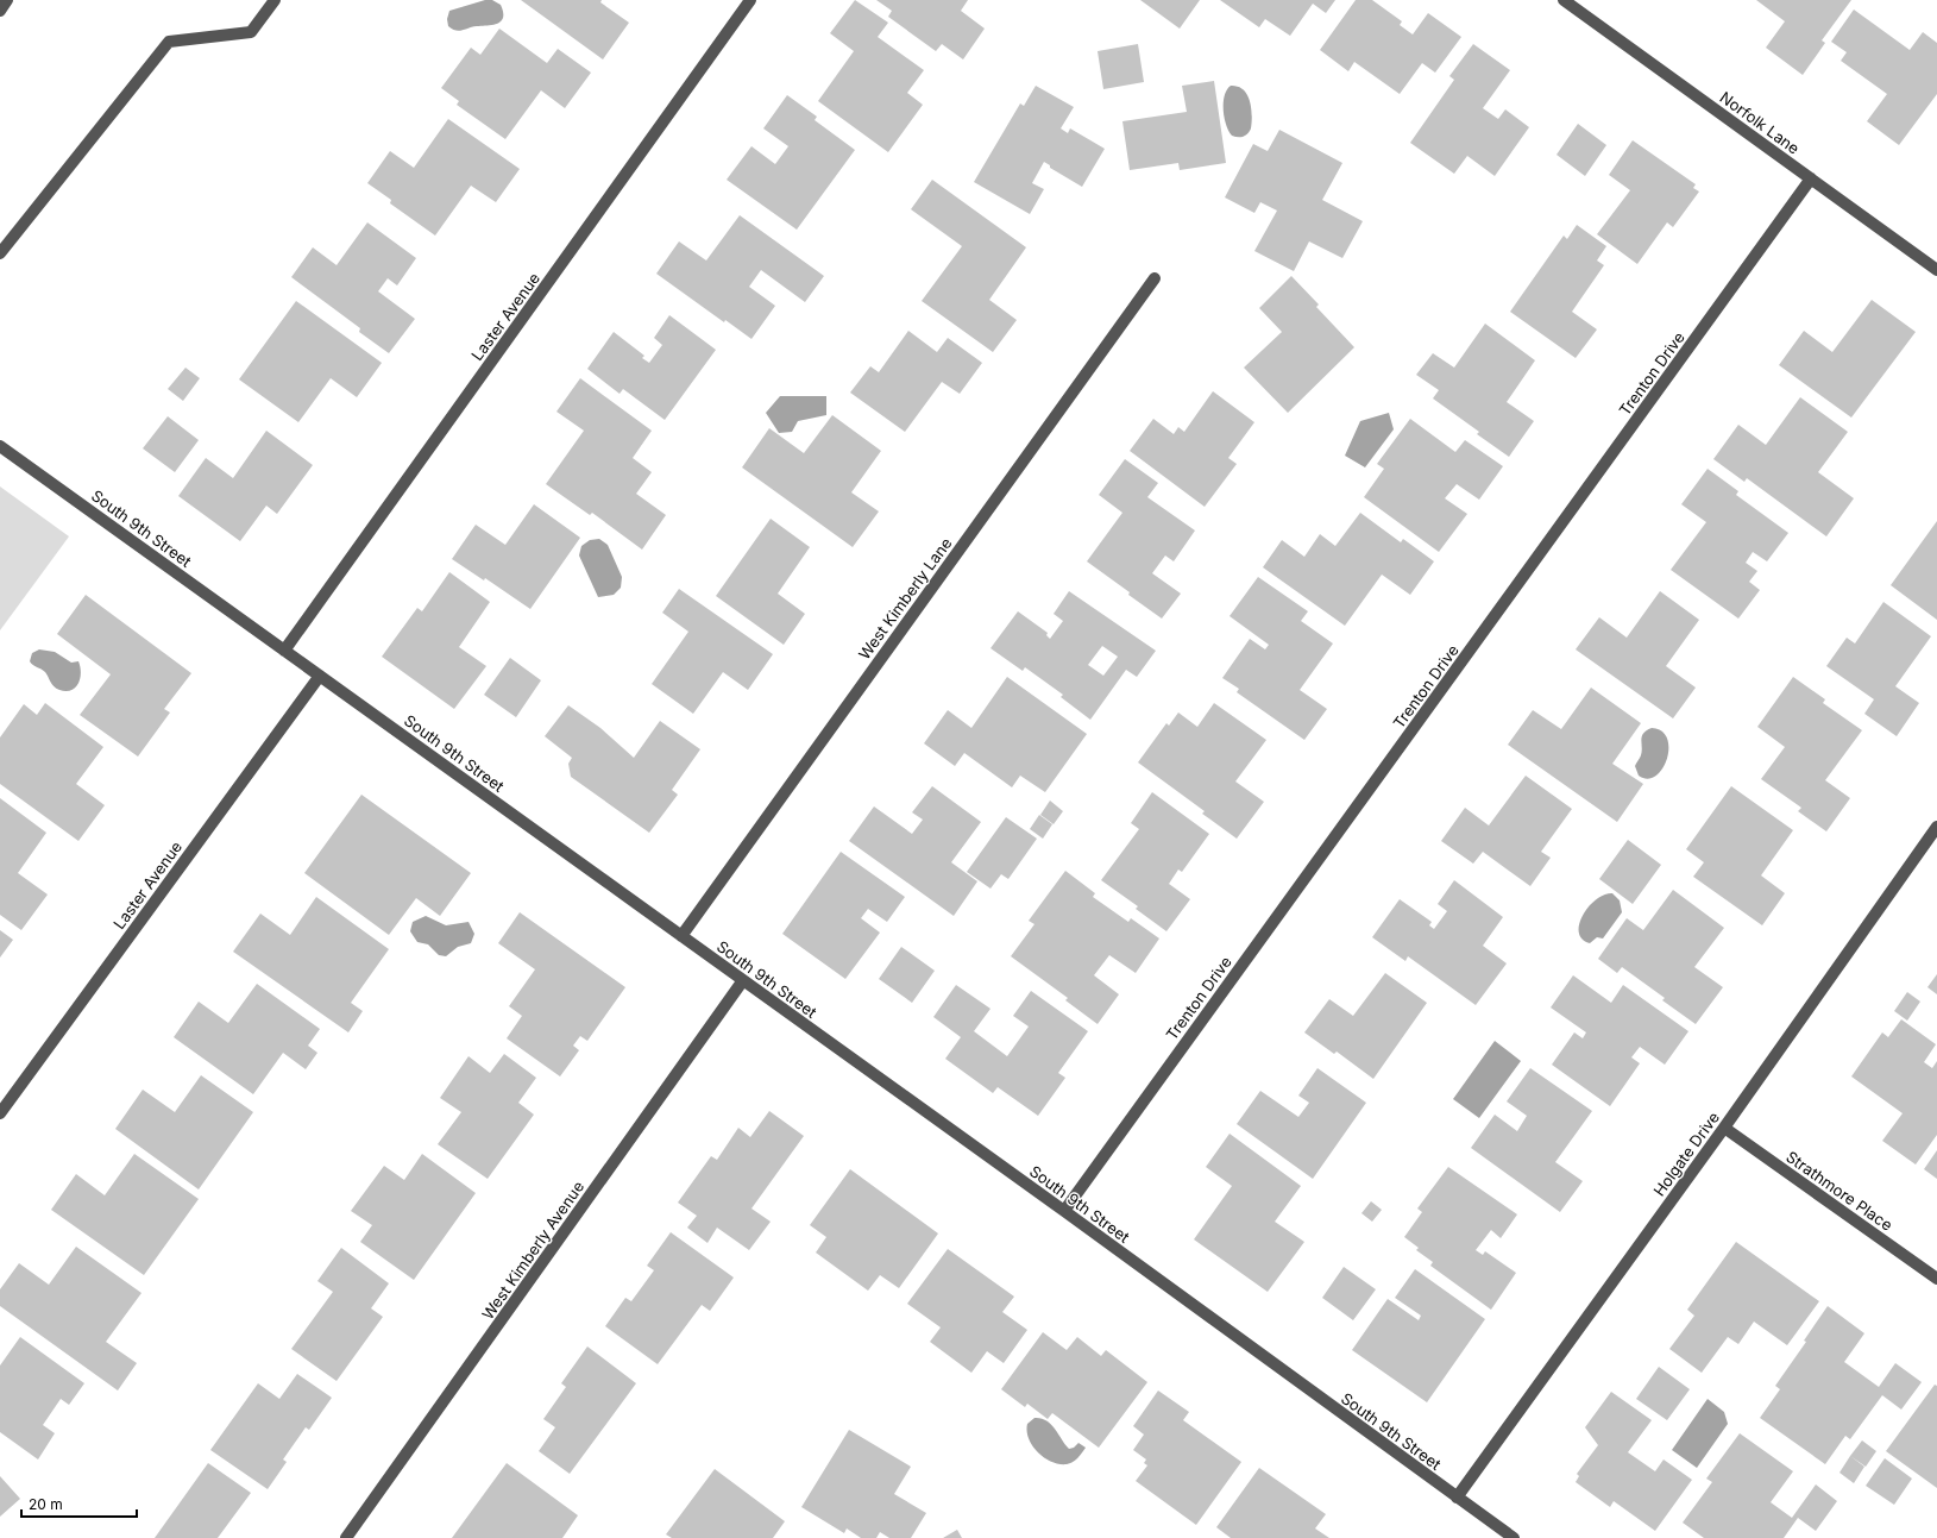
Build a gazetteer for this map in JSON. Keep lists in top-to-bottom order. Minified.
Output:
{"streets":{"street":["Norfolk Lane","Laster Avenue","Trenton Drive","South 9th Street","West Kimberly Lane","Holgate Drive","Strathmore Place","West Kimberly Avenue"]},"crossings":[["Norfolk Lane","Trenton Drive"],["Laster Avenue","South 9th Street"],["Trenton Drive","South 9th Street"],["South 9th Street","West Kimberly Lane"],["South 9th Street","Holgate Drive"],["South 9th Street","West Kimberly Avenue"],["Holgate Drive","Strathmore Place"]],"scale_bar":"20 m"}
